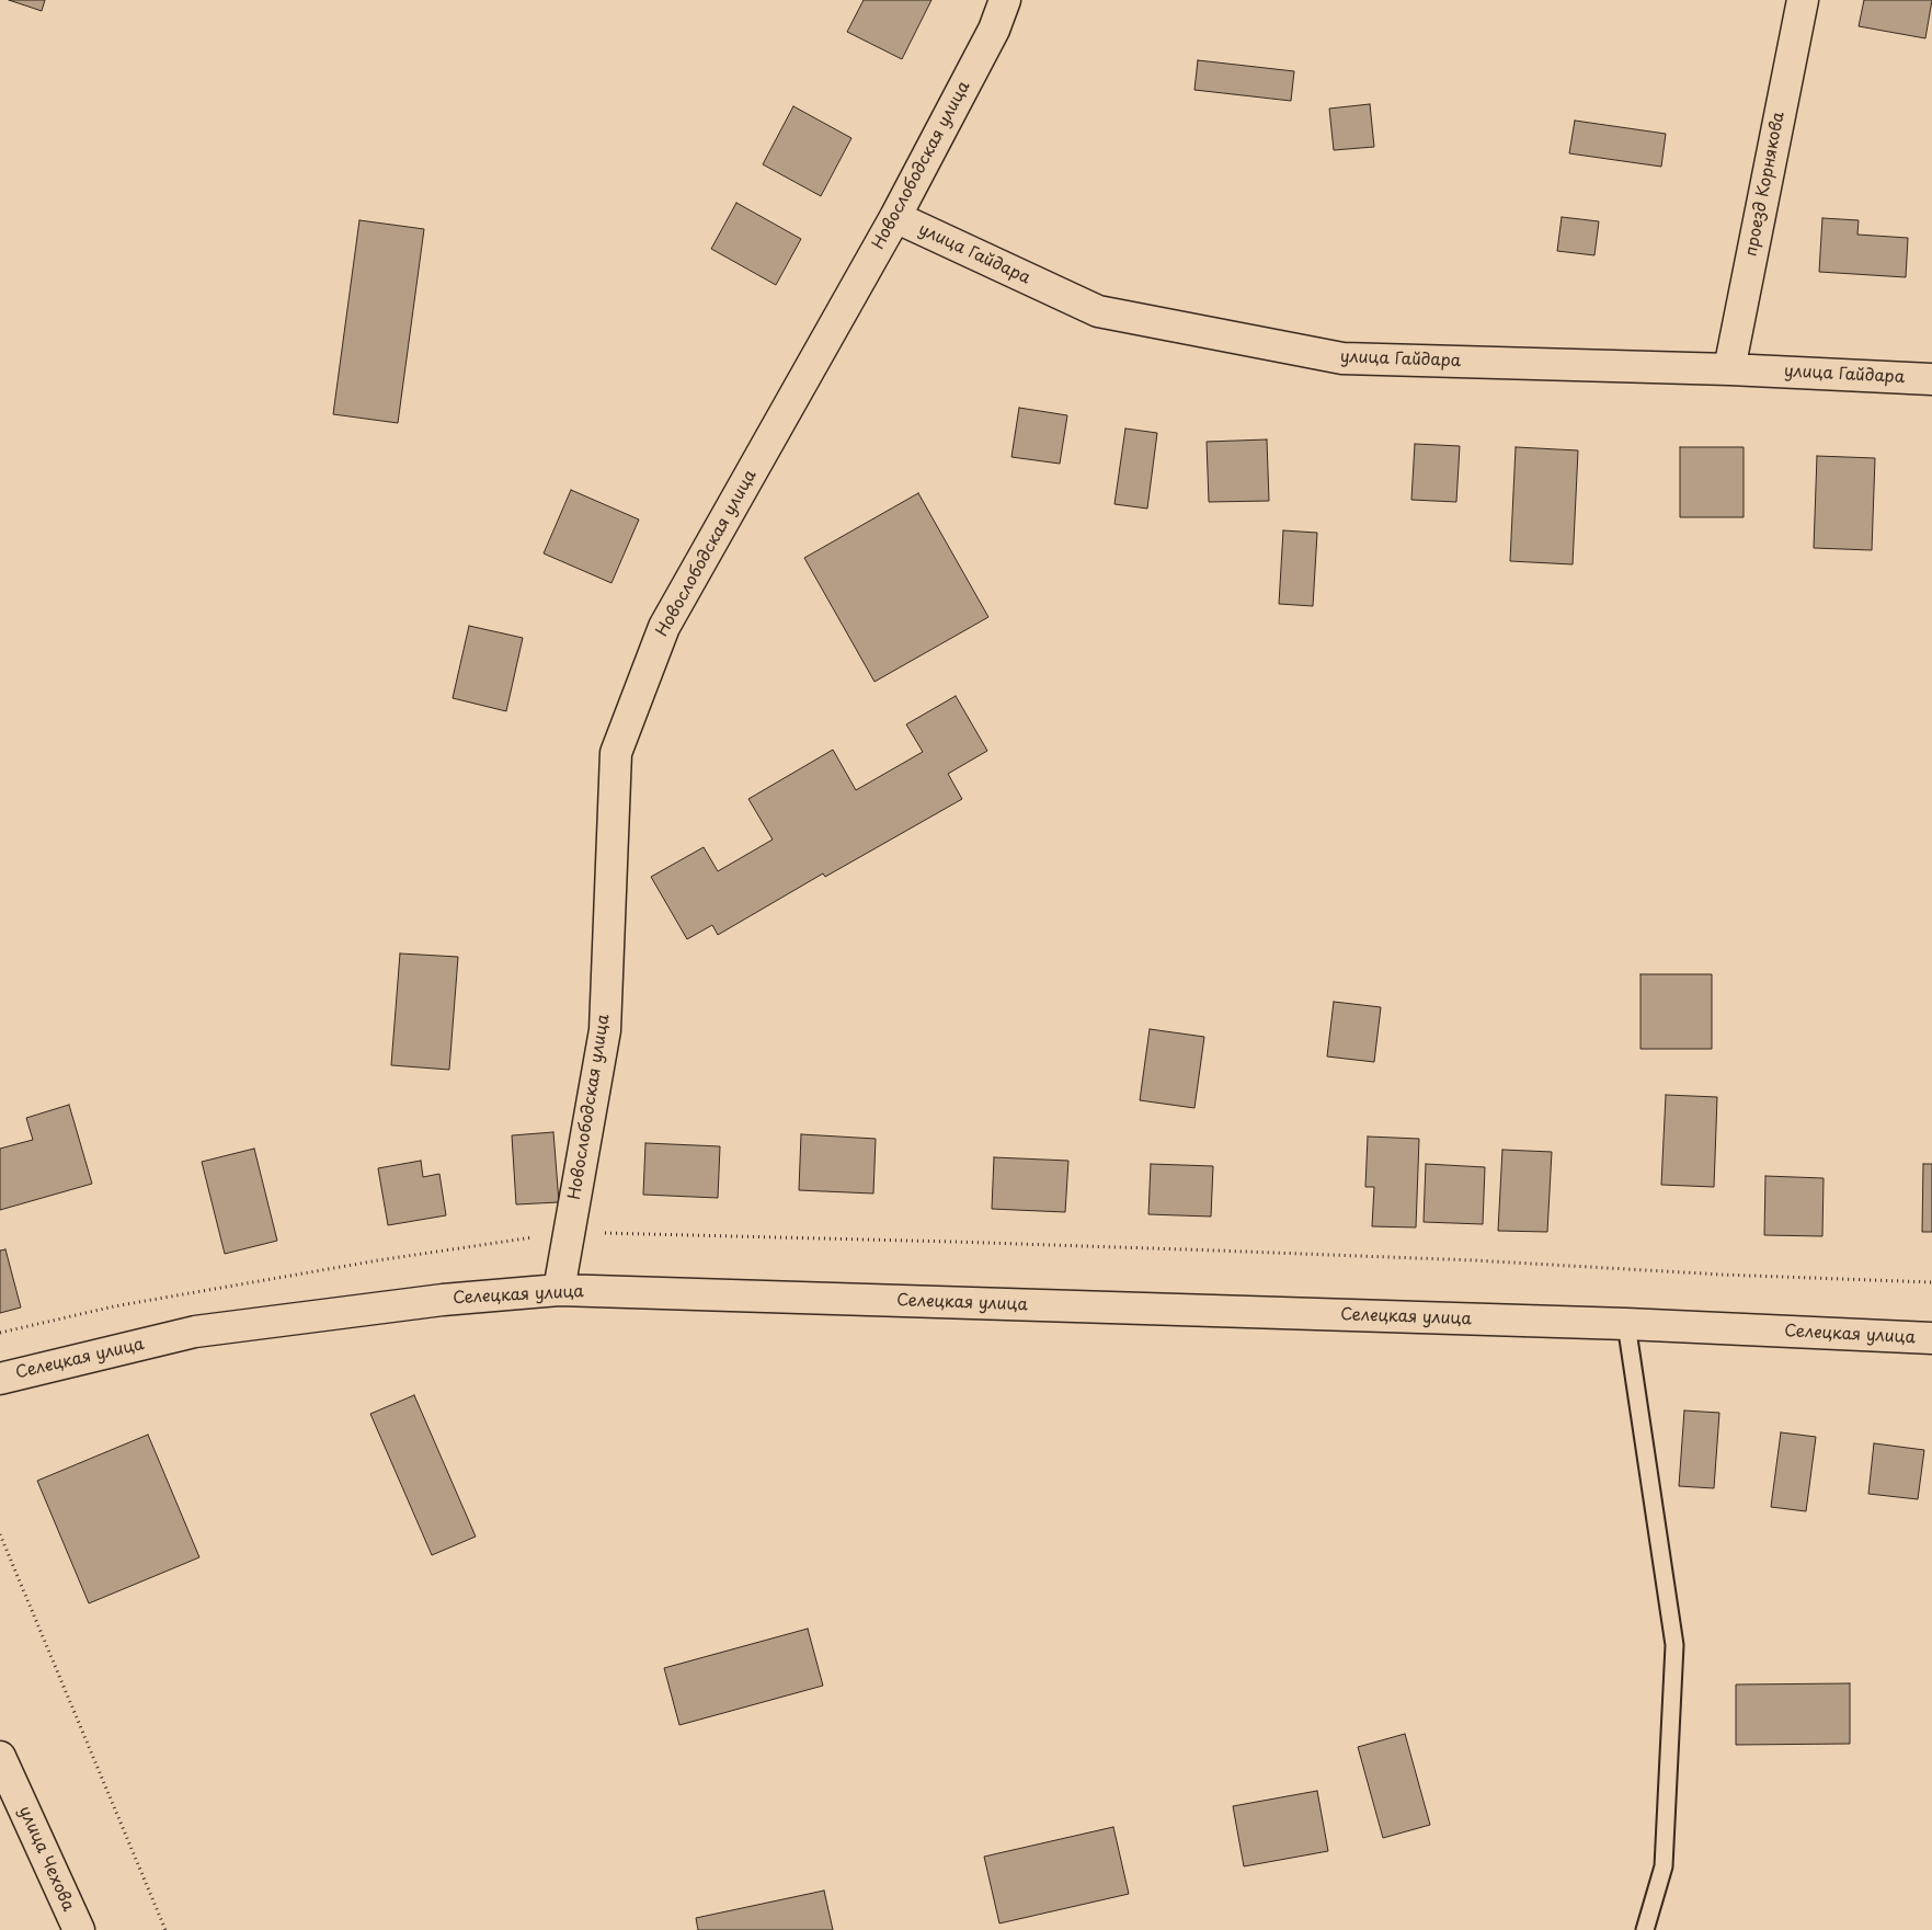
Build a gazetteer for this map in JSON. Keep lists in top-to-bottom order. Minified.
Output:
{"streets":{"street":["Новослободская улица","проезд Корнякова","улица Гайдара","Селецкая улица","улица Чехова"]},"crossings":[["Новослободская улица","улица Гайдара"],["Новослободская улица","Селецкая улица"],["проезд Корнякова","улица Гайдара"]]}
